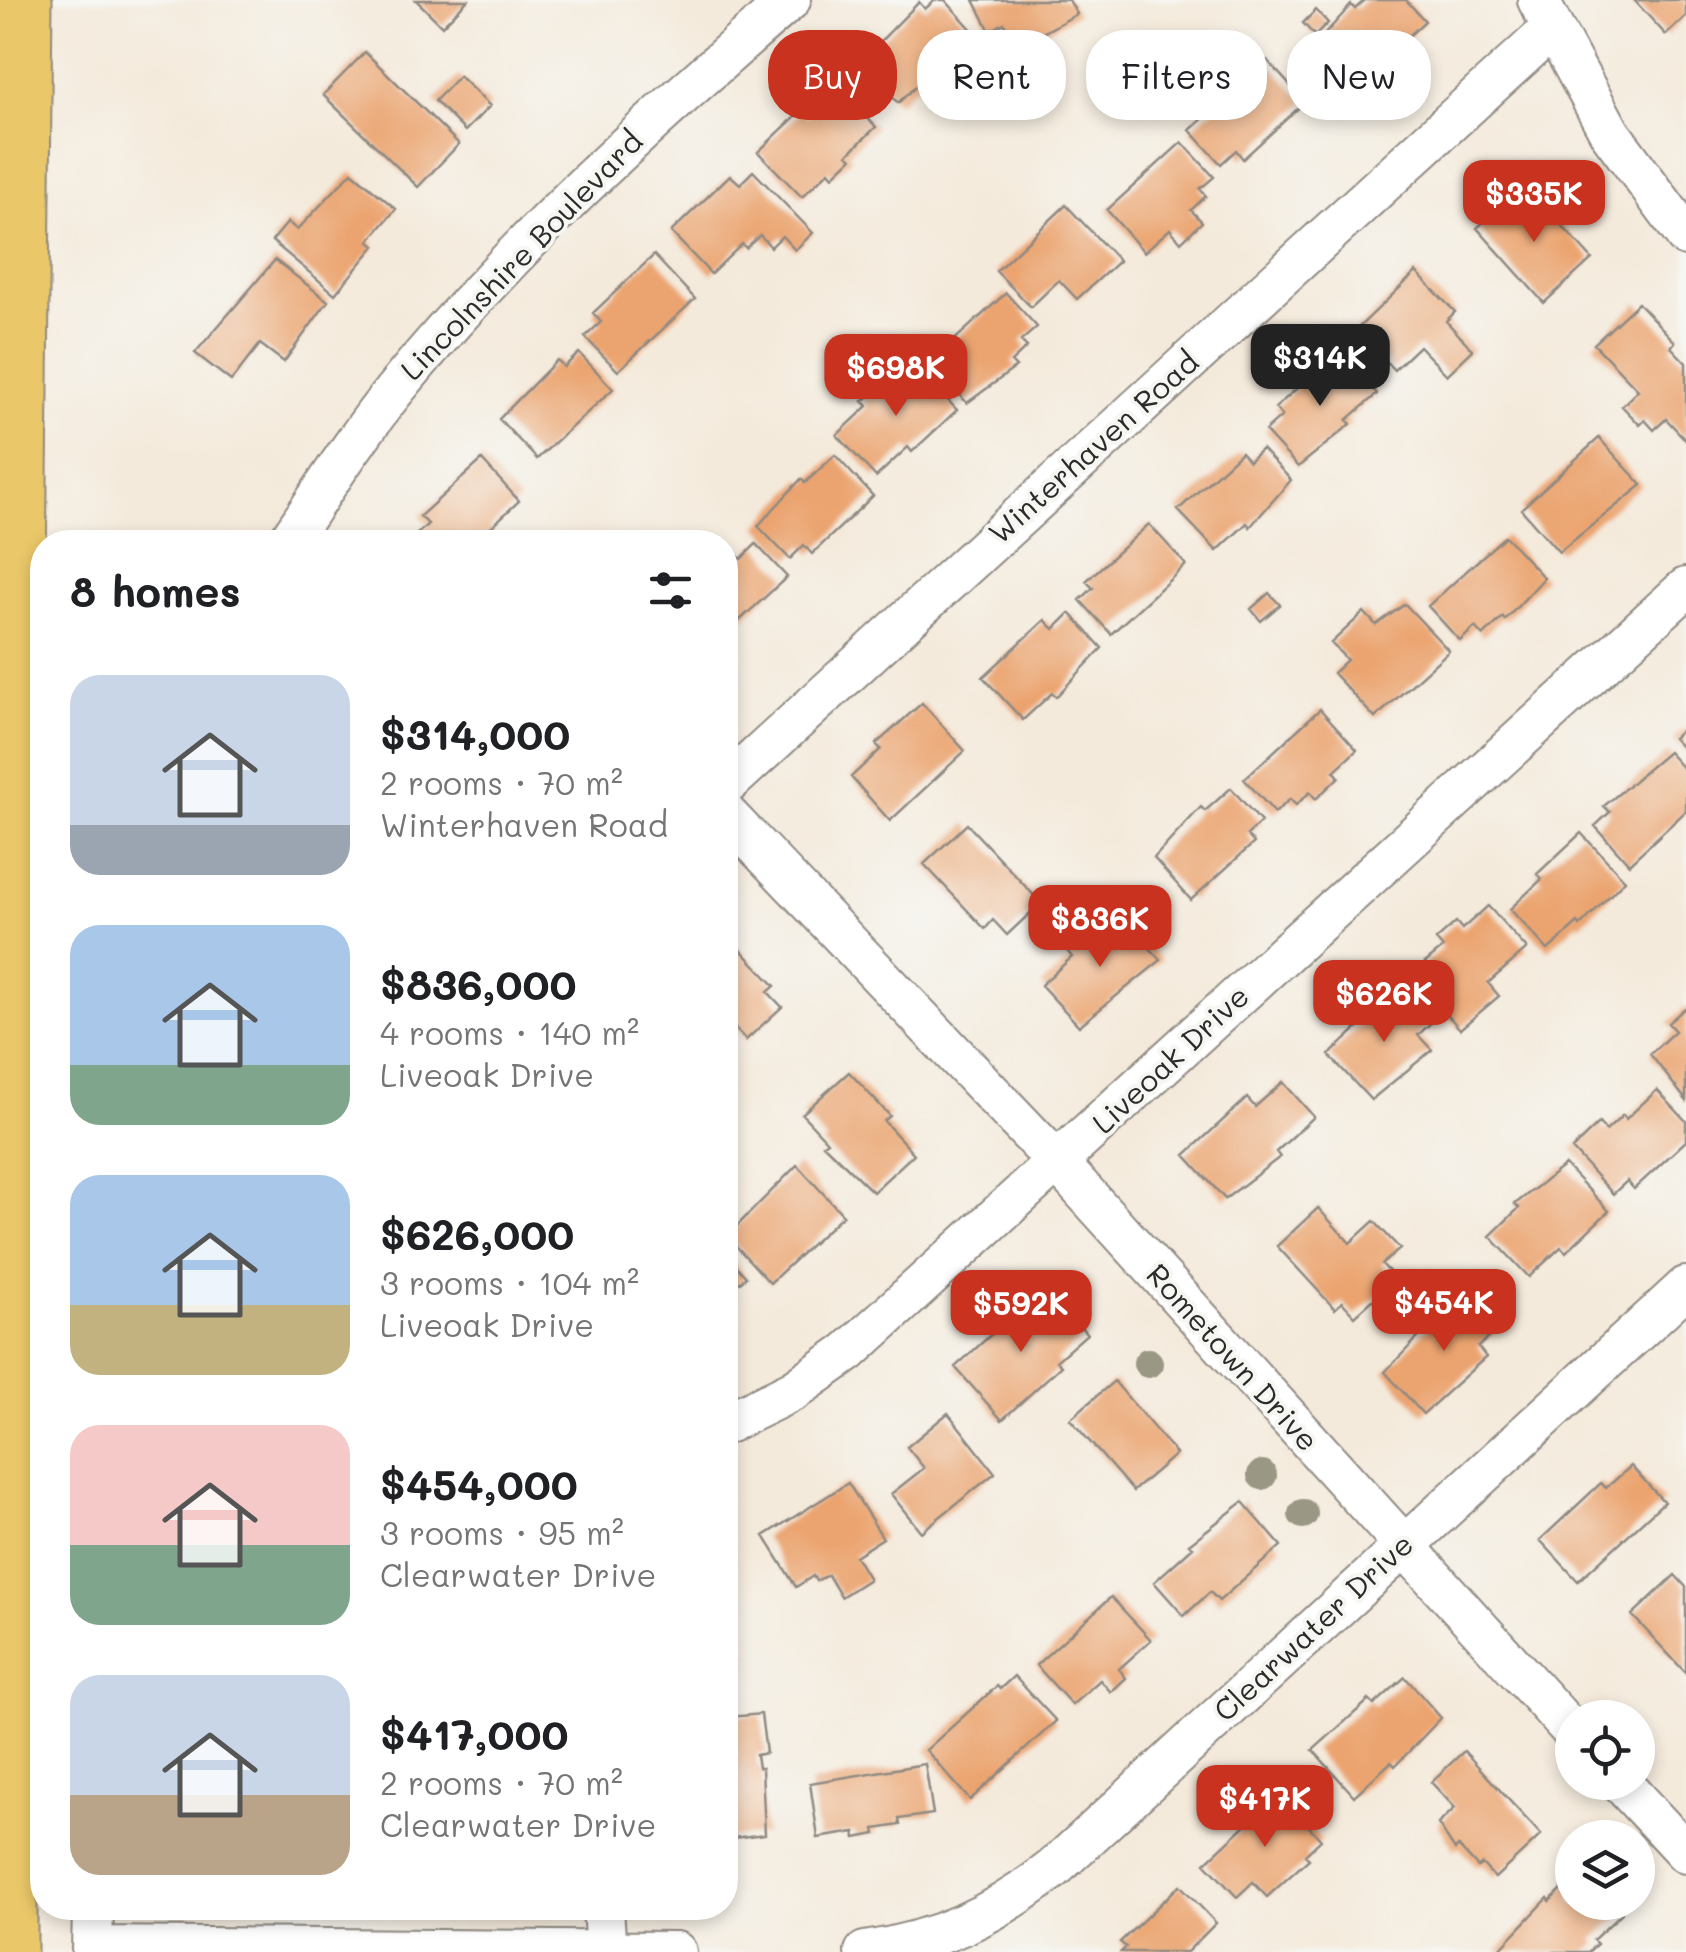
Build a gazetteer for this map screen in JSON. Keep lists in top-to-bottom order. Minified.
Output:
{"streets":{"street":["Lincolnshire Boulevard","Winterhaven Road","Liveoak Drive","Rometown Drive","Clearwater Drive"]},"crossings":[["Liveoak Drive","Rometown Drive"],["Rometown Drive","Clearwater Drive"]],"page":{"chip":["Buy","Rent","Filters","New"],"price":["$335K","$314K","$698K","$836K","$626K","$454K","$592K","$417K"],"heading":"8 homes","list":[{"name":"$314,000","note":"2 rooms · 70 m² · Winterhaven Road"},{"name":"$836,000","note":"4 rooms · 140 m² · Liveoak Drive"},{"name":"$626,000","note":"3 rooms · 104 m² · Liveoak Drive"},{"name":"$454,000","note":"3 rooms · 95 m² · Clearwater Drive"},{"name":"$417,000","note":"2 rooms · 70 m² · Clearwater Drive"}]}}
